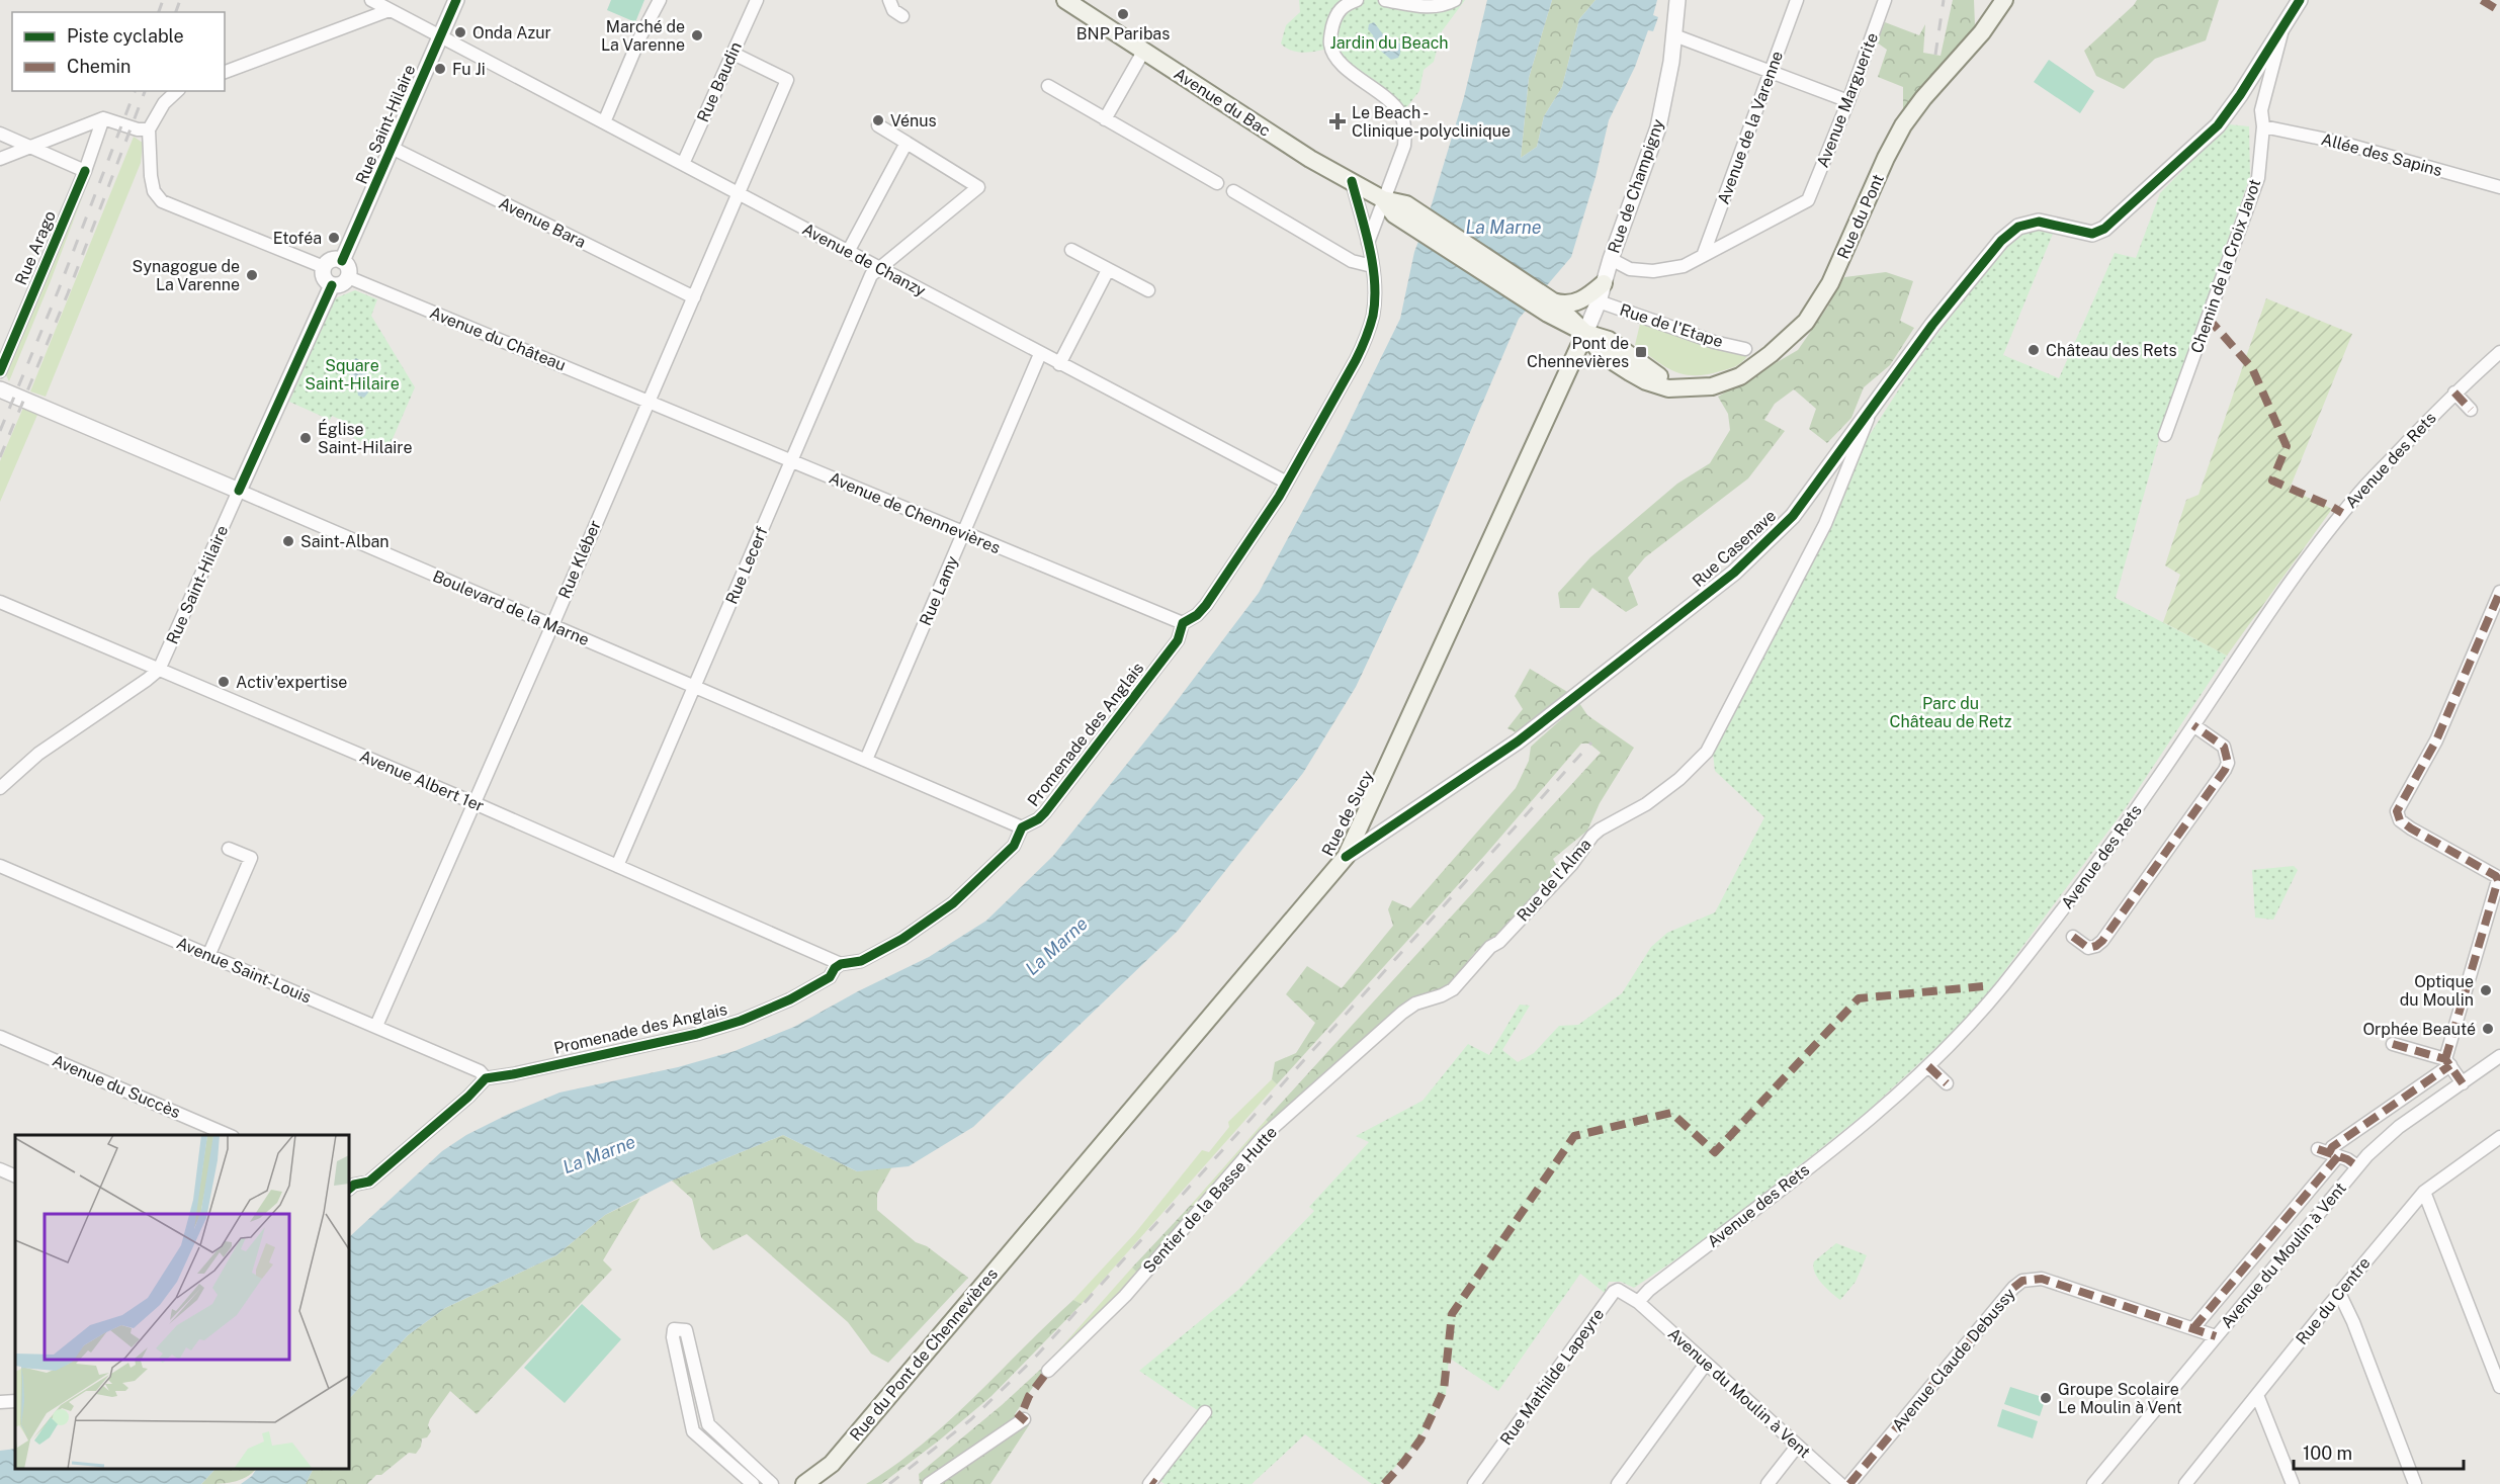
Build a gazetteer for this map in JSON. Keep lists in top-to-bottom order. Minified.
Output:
{"streets":{"main road":["Avenue du Bac","Rue du Pont","Rue de Sucy","Rue du Pont de Chennevières"],"street":["Rue Baudin","Avenue Marguerite","Rue Saint-Hilaire","Avenue de la Varenne","Allée des Sapins","Rue de Champigny","Avenue Bara","Rue Arago","Avenue de Chanzy","Chemin de la Croix Javot","Rue de l'Etape","Avenue du Château","Avenue des Rets","Avenue de Chennevières","Rue Casenave","Rue Kléber","Rue Lecerf","Rue Lamy","Boulevard de la Marne","Promenade des Anglais","Avenue Albert 1er","Rue de l'Alma","Avenue Saint-Louis","Avenue du Succès","Sentier de la Basse Hutte","Avenue du Moulin à Vent","Rue du Centre","Avenue Claude Debussy","Rue Mathilde Lapeyre"]},"crossings":[["Rue Baudin","Avenue de Chanzy"],["Rue Baudin","Rue Kléber"],["Avenue Marguerite","Avenue de la Varenne"],["Avenue du Bac","Rue du Pont"],["Avenue du Bac","Promenade des Anglais"],["Rue Saint-Hilaire","Avenue Bara"],["Rue Saint-Hilaire","Avenue de Chanzy"],["Rue Saint-Hilaire","Avenue du Château"],["Rue Saint-Hilaire","Boulevard de la Marne"],["Rue Saint-Hilaire","Avenue Albert 1er"],["Allée des Sapins","Chemin de la Croix Javot"],["Rue de Champigny","Rue du Pont"],["Rue de Champigny","Rue de l'Etape"],["Rue de Champigny","Rue de Sucy"],["Rue du Pont","Rue de Sucy"],["Avenue Bara","Rue Kléber"],["Avenue de Chanzy","Rue Kléber"],["Avenue de Chanzy","Rue Lecerf"],["Avenue de Chanzy","Rue Lamy"],["Avenue de Chanzy","Promenade des Anglais"],["Chemin de la Croix Javot","Rue Casenave"],["Avenue du Château","Avenue de Chennevières"],["Avenue du Château","Rue Kléber"],["Avenue des Rets","Avenue du Moulin à Vent"],["Avenue des Rets","Rue Mathilde Lapeyre"],["Avenue de Chennevières","Rue Kléber"],["Avenue de Chennevières","Rue Lecerf"],["Avenue de Chennevières","Rue Lamy"],["Avenue de Chennevières","Promenade des Anglais"],["Rue Casenave","Rue de Sucy"],["Rue Casenave","Rue de l'Alma"],["Rue Kléber","Boulevard de la Marne"],["Rue Kléber","Avenue Albert 1er"],["Rue Kléber","Avenue Saint-Louis"],["Rue Lecerf","Boulevard de la Marne"],["Rue Lecerf","Avenue Albert 1er"],["Rue Lamy","Boulevard de la Marne"],["Boulevard de la Marne","Promenade des Anglais"],["Promenade des Anglais","Avenue Albert 1er"],["Promenade des Anglais","Avenue Saint-Louis"],["Rue de Sucy","Rue du Pont de Chennevières"],["Rue de l'Alma","Sentier de la Basse Hutte"],["Avenue du Moulin à Vent","Avenue Claude Debussy"],["Avenue du Moulin à Vent","Rue Mathilde Lapeyre"]],"water":["La Marne"],"parks":["Jardin du Beach","Square Saint-Hilaire","Parc du Château de Retz"],"places":{"other":["BNP Paribas","Onda Azur","Marché de La Varenne","Fu Ji","Vénus","Etoféa","Synagogue de La Varenne","Château des Rets","Église Saint-Hilaire","Saint-Alban","Activ'expertise","Optique du Moulin","Orphée Beauté","Groupe Scolaire Le Moulin à Vent"],"health":["Le Beach - Clinique-polyclinique"],"transit":["Pont de Chennevières"]},"legend":["Piste cyclable","Chemin"],"scale_bar":"100 m"}
